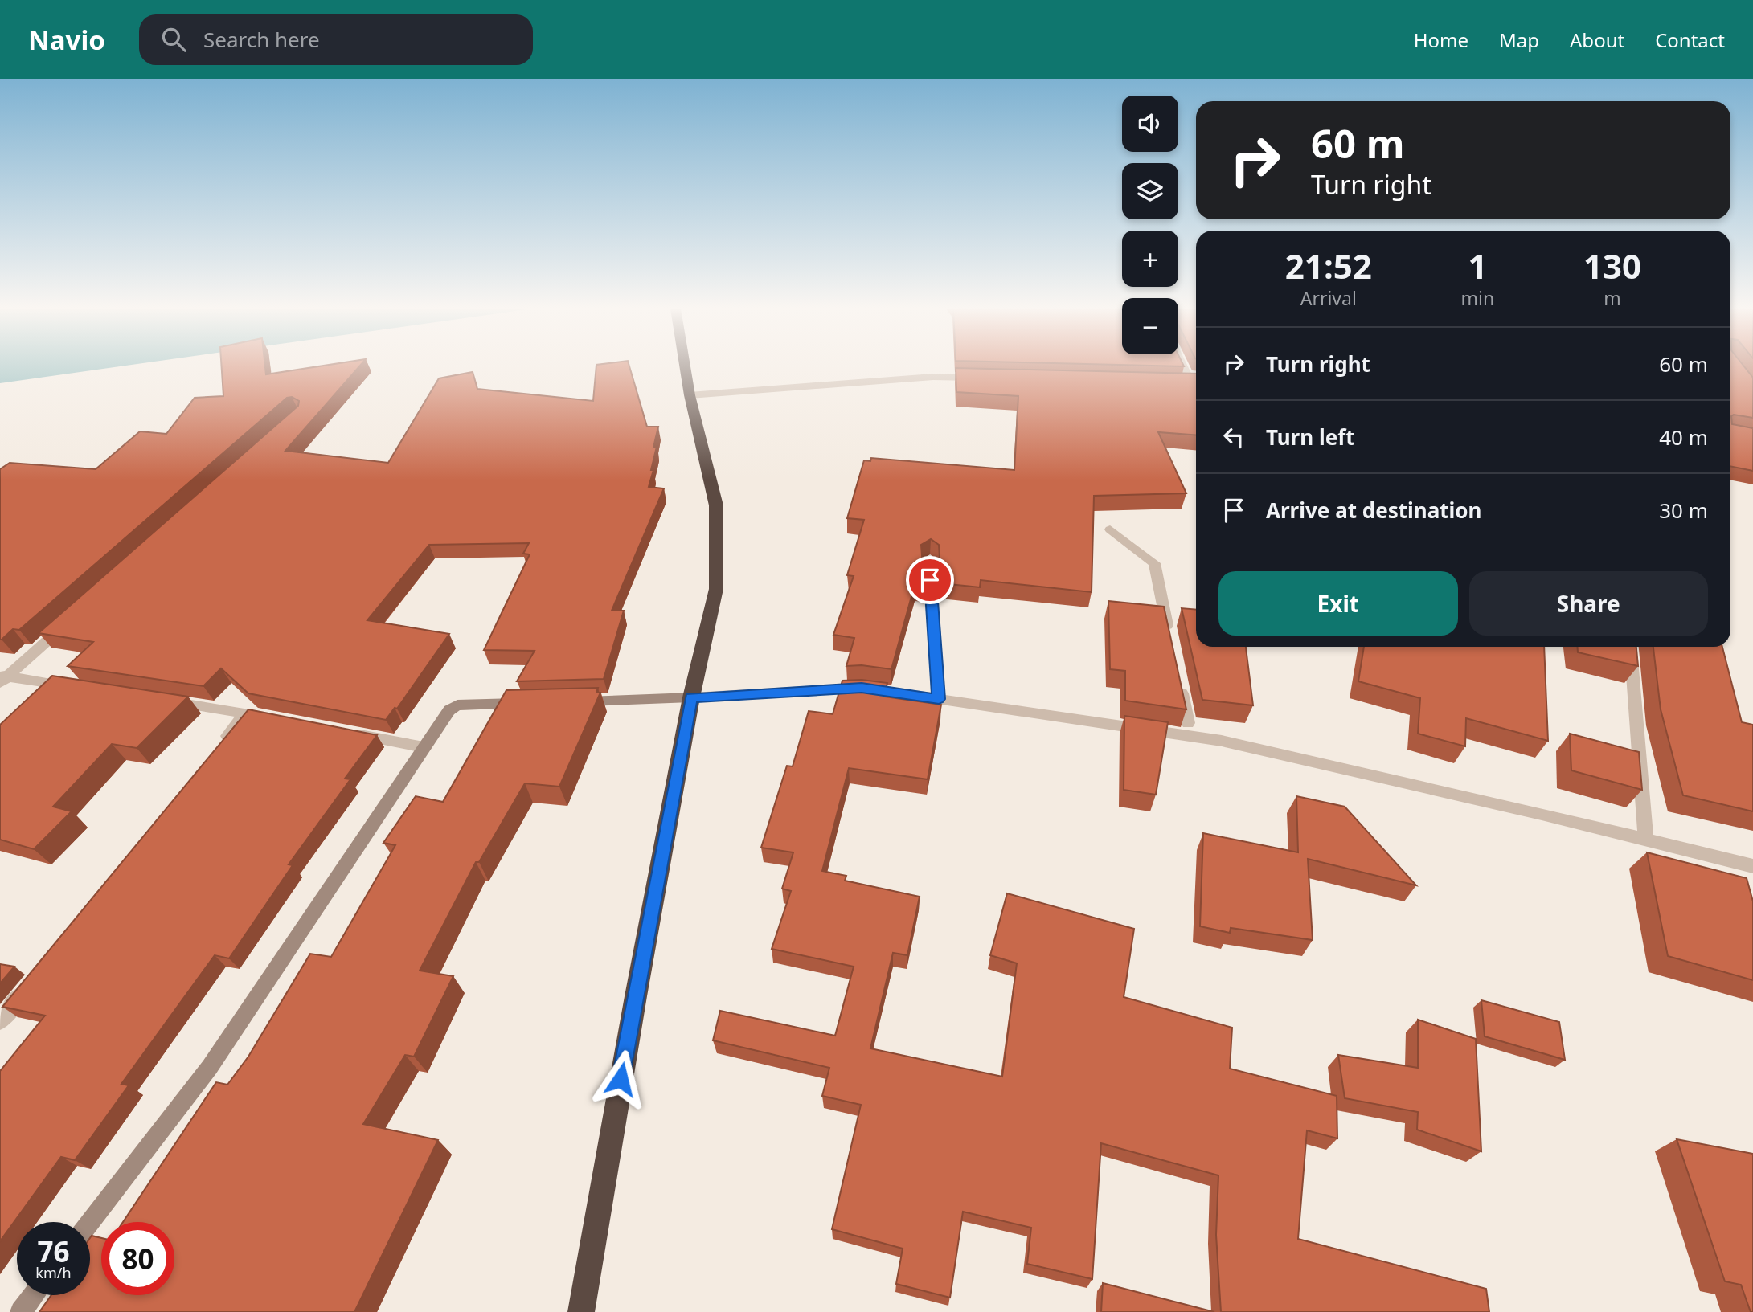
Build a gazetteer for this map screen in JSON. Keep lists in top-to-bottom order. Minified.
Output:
{"page":{"header":"Navio","search":"Search here","nav":["Home","Map","About","Contact"],"map_buttons":["+","−"],"turn":["60 m","Turn right"],"eta":["21:52","Arrival","1","min","130","m"],"list":[{"name":"Turn right","value":"60 m"},{"name":"Turn left","value":"40 m"},{"name":"Arrive at destination","value":"30 m"}],"buttons":["Exit","Share"],"speed":"76 km/h","limit":"80"}}
